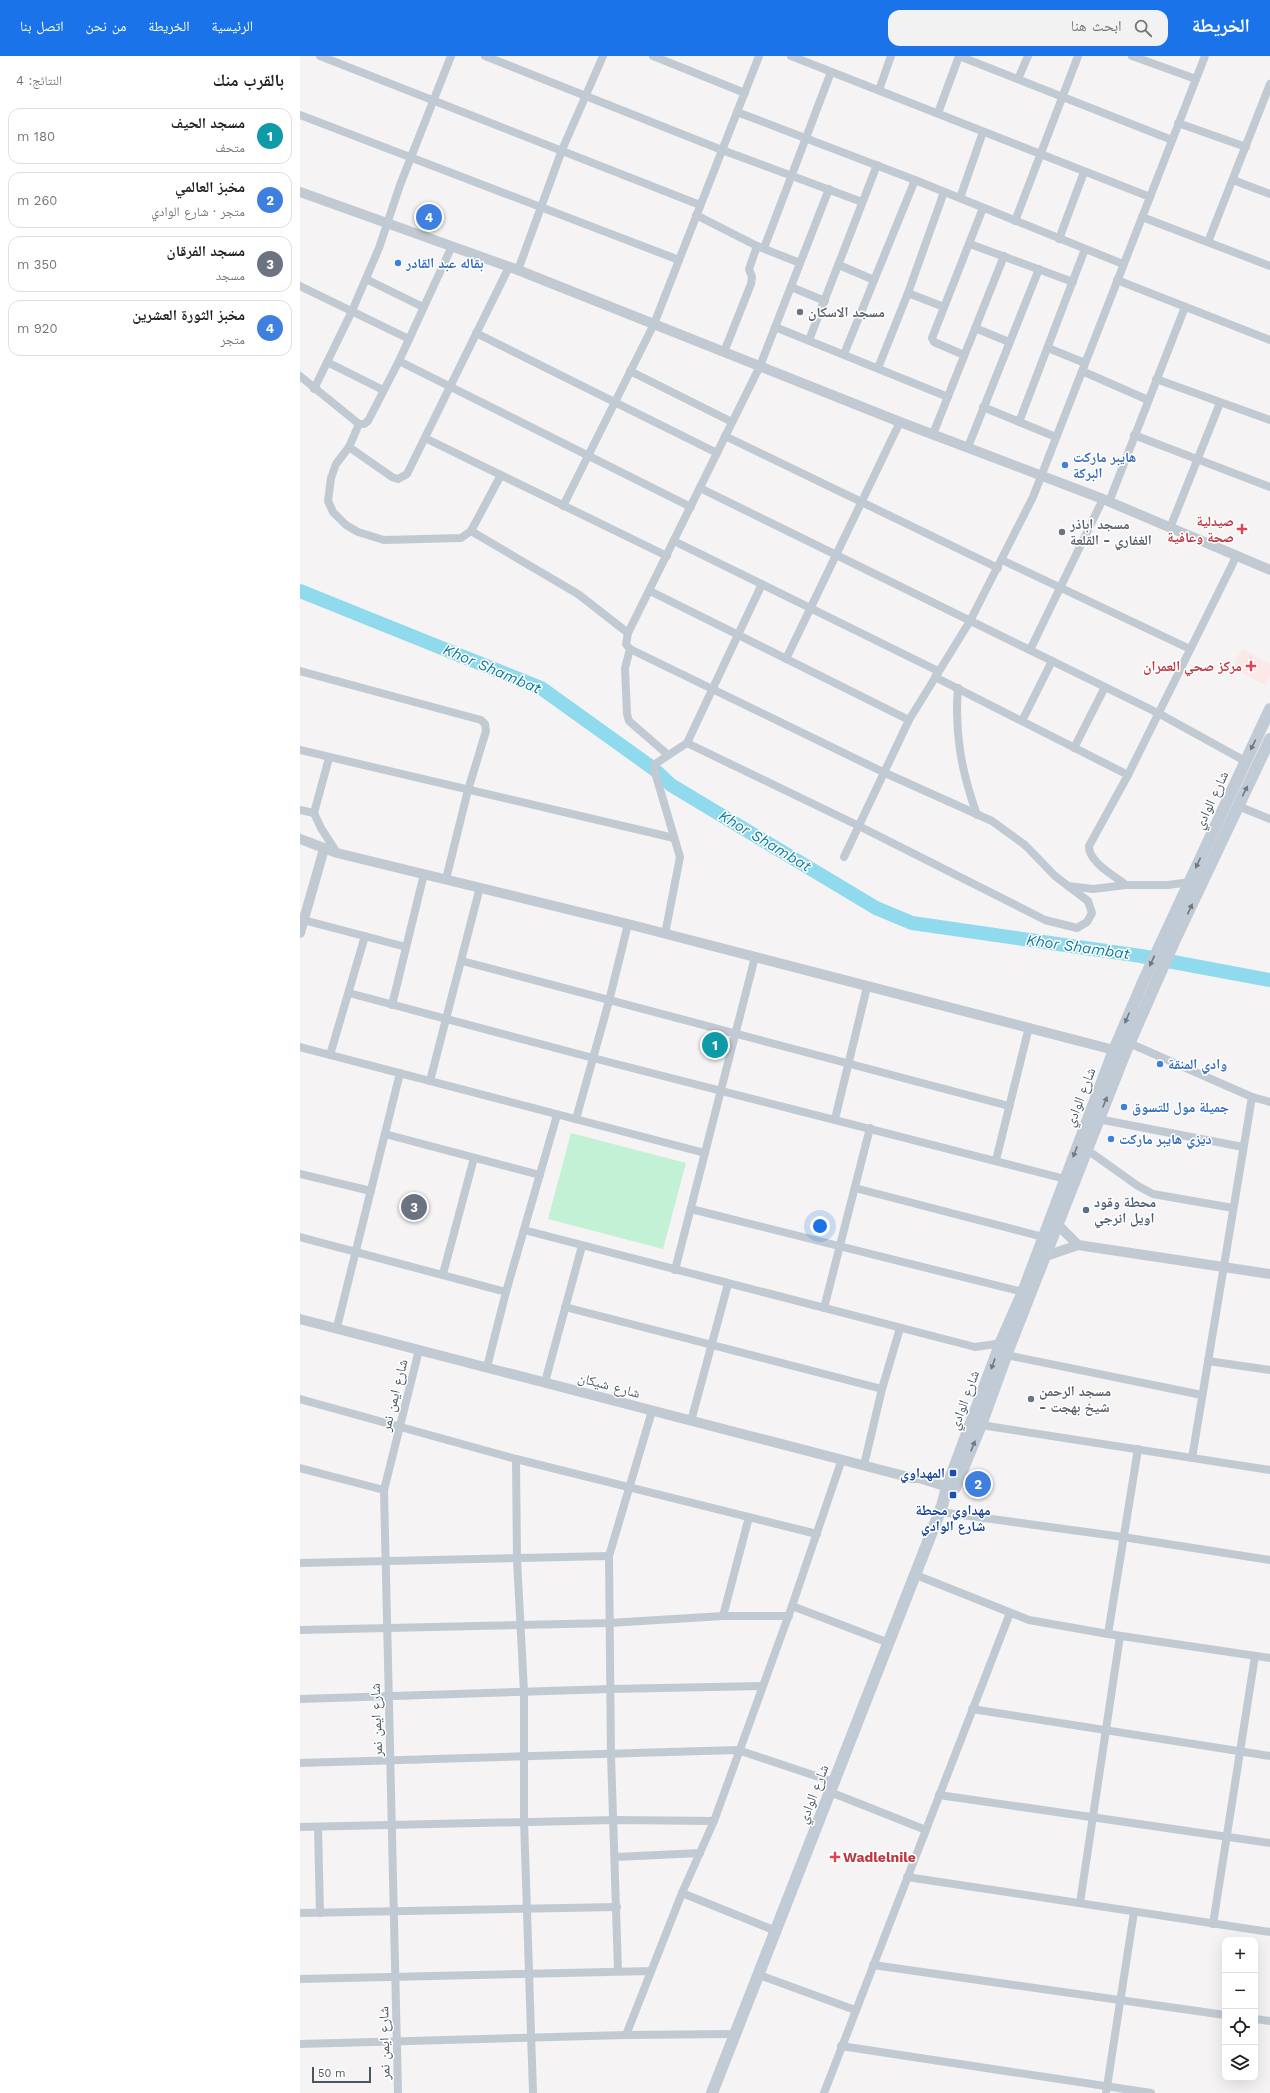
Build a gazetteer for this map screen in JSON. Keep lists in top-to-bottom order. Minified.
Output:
{"streets":{"main road":["شارع الوادي"],"street":["شارع شيكان","شارع ايمن نمر"]},"crossings":[["شارع الوادي","شارع شيكان"],["شارع شيكان","شارع ايمن نمر"]],"water":["Khor Shambat"],"places":{"other":["بقاله عبد القادر","مسجد الاسكان","هايبر ماركت البركة","مسجد اباذر الغفاري - القلعة","وادي المنقة","جميلة مول للتسوق","ديزي هايبر ماركت","محطة وقود اويل انرجي","مسجد الرحمن - شيخ بهجت"],"health":["صيدلية صحة وعافية","مركز صحي العمران","Wadlelnile"],"transit":["المهداوي","مهداوي محطة شارع الوادي"]},"scale_bar":"50 m","page":{"header":"الخريطة","search":"ابحث هنا","nav":["الرئيسية","الخريطة","من نحن","اتصل بنا"],"heading":["بالقرب منك","النتائج: 4"],"list":[{"mark":"1","name":"مسجد الحيف","note":"متحف","value":"180 m"},{"mark":"2","name":"مخبز العالمي","note":"متجر · شارع الوادي","value":"260 m"},{"mark":"3","name":"مسجد الفرقان","note":"مسجد","value":"350 m"},{"mark":"4","name":"مخبز الثورة العشرين","note":"متجر","value":"920 m"}],"pins":["4","1","3","2"],"map_buttons":["+","−"],"scale":"50 m"}}
